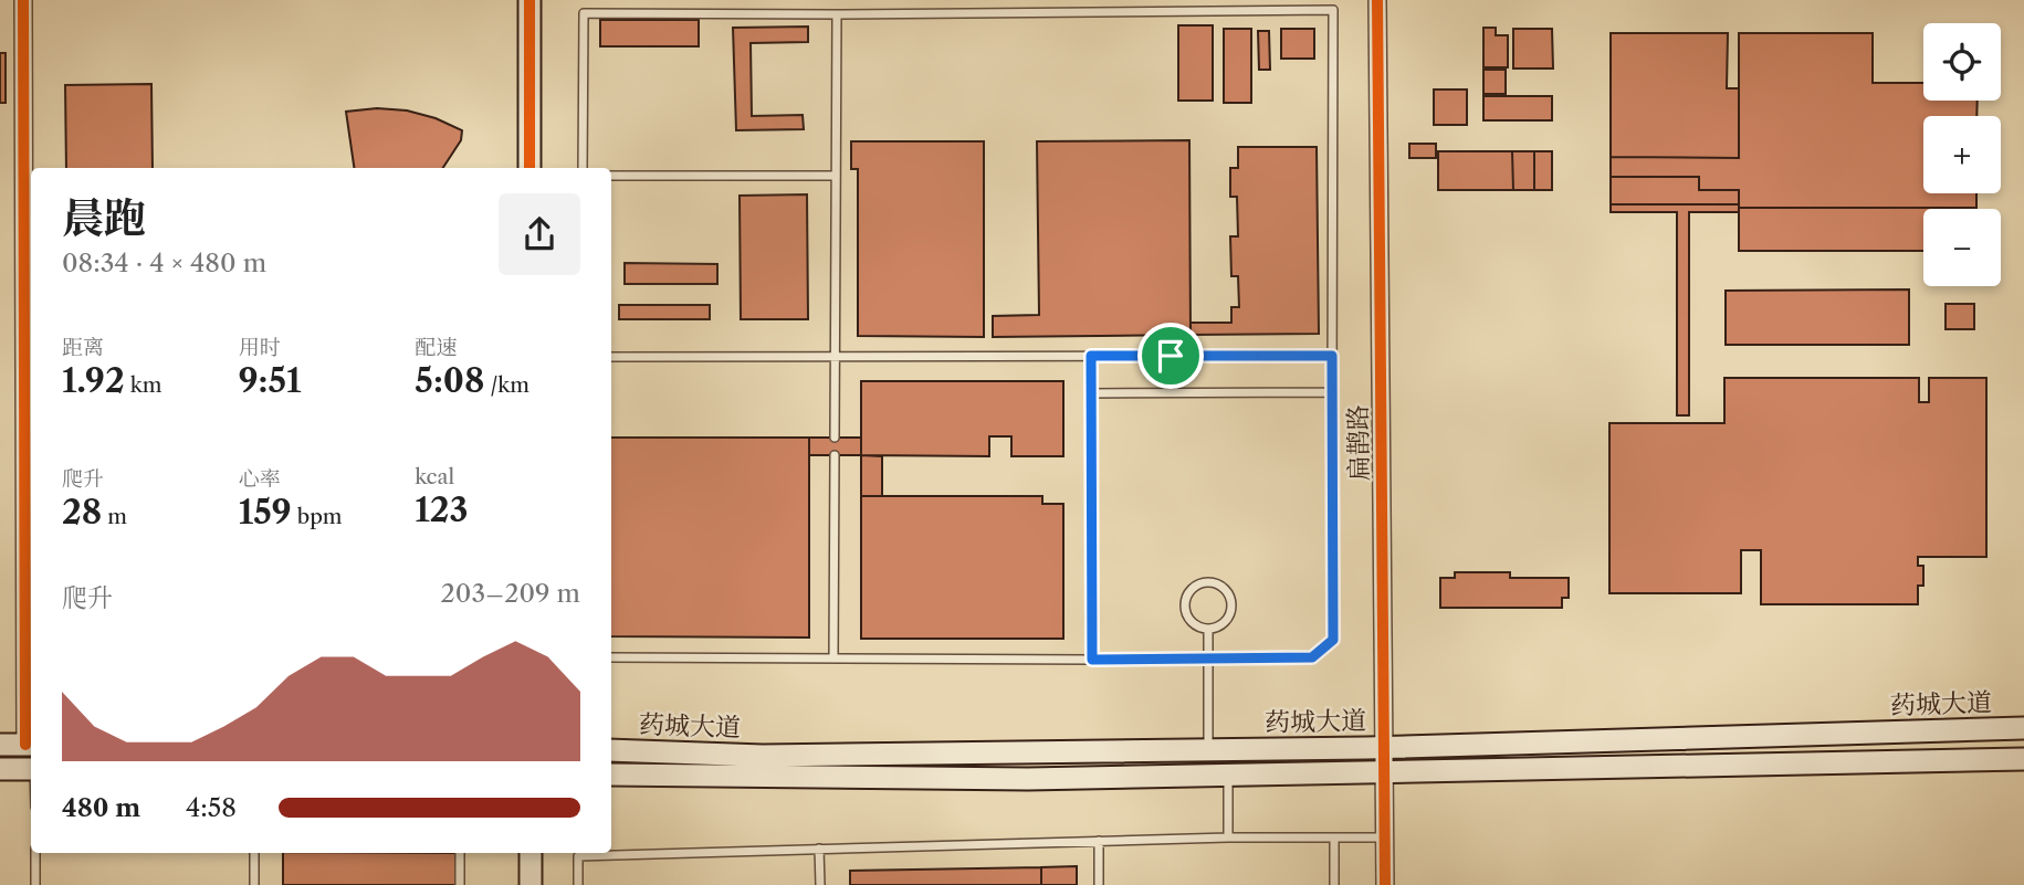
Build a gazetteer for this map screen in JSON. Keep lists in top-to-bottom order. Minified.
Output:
{"streets":{"main road":["药城大道"],"street":["扁鹊路"]},"crossings":[["扁鹊路","药城大道"]],"page":{"map_buttons":["+","−"],"heading":["晨跑","08:34 · 4 × 480 m"],"stats":[["距离","1.92 km"],["用时","9:51"],["配速","5:08 /km"],["爬升","28 m"],["心率","159 bpm"],["kcal","123"]],"chart":["爬升","203–209 m"],"list":[{"name":"480 m","note":"4:58"}]}}
